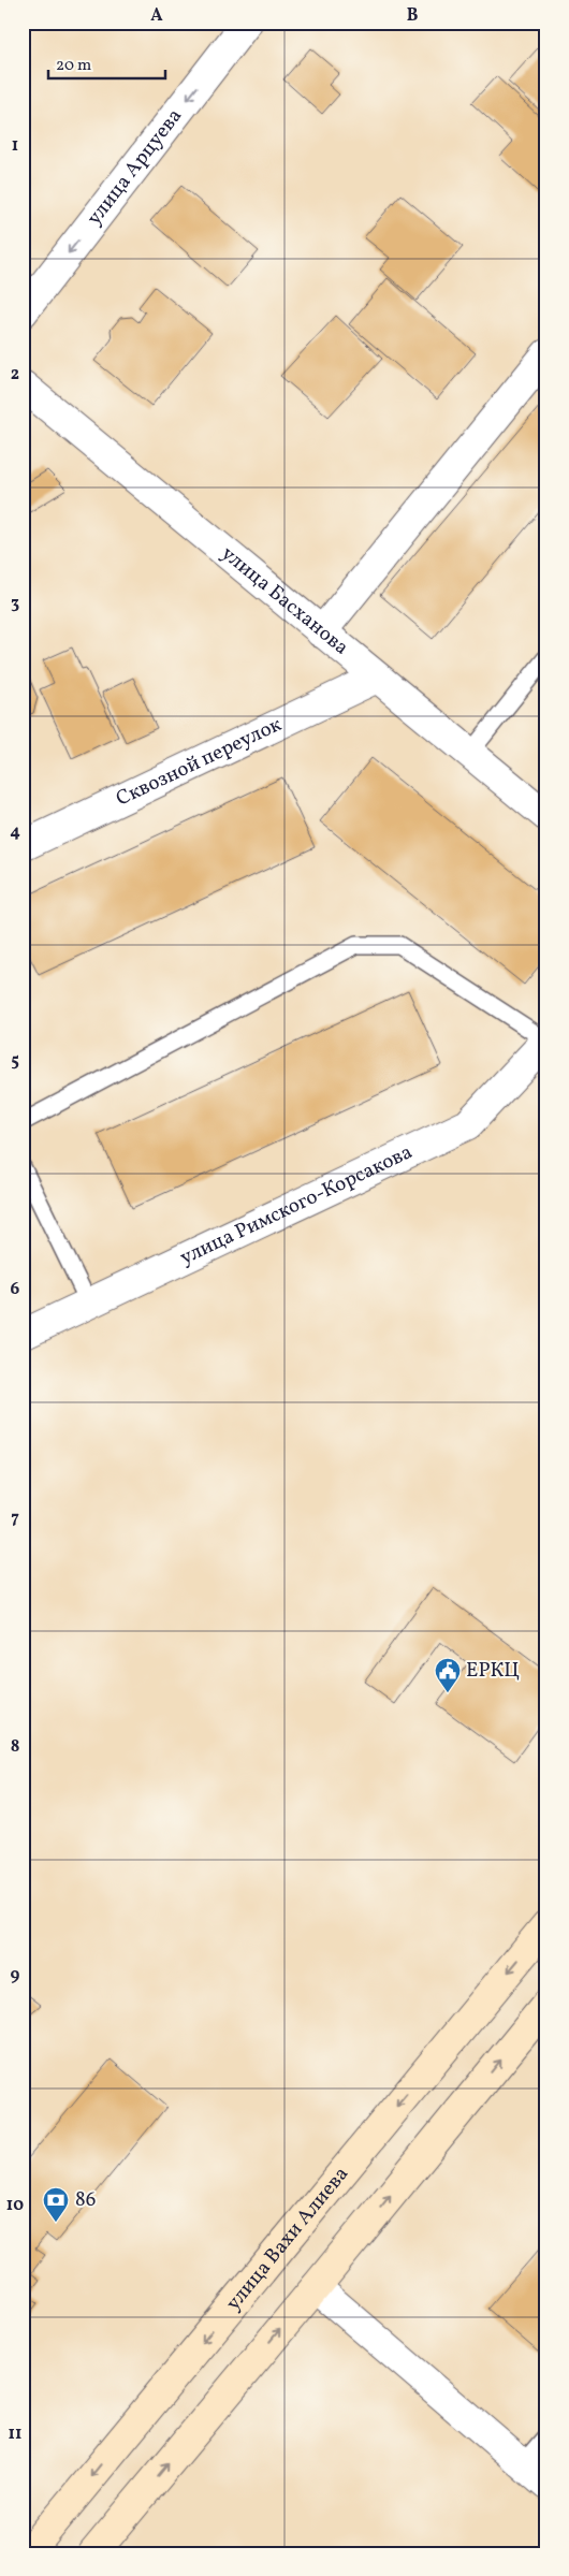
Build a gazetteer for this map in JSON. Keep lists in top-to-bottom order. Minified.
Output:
{"streets":{"main road":["улица Вахи Алиева"],"street":["улица Арцуева","улица Басханова","Сквозной переулок","улица Римского-Корсакова"]},"crossings":[["улица Басханова","Сквозной переулок"]],"one_way":["улица Арцуева"],"places":{"public building":["ЕРКЦ"],"bank":["86"]},"scale_bar":"20 m","grid":{"columns":["A","B"],"rows":["1","2","3","4","5","6","7","8","9","10","11"]}}
